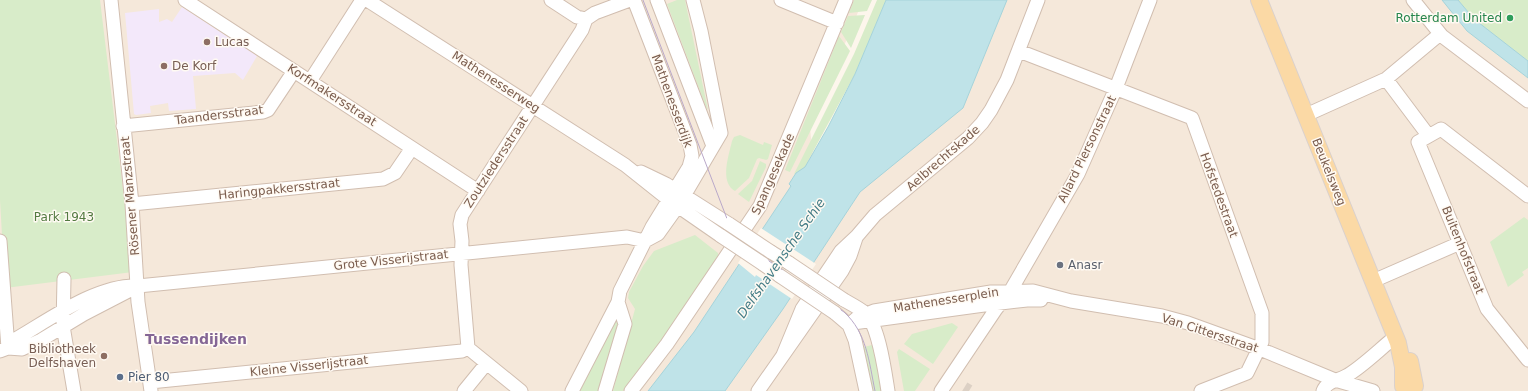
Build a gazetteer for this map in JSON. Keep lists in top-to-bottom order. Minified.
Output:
{"streets":{"main road":["Beukelsweg"],"street":["Mathenesserweg","Korfmakersstraat","Mathenesserdijk","Taandersstraat","Allard Piersonstraat","Aelbrechtskade","Zoutziedersstraat","Spangesekade","Haringpakkersstraat","Hofstedestraat","Rösener Manzstraat","Buitenhofstraat","Grote Visserijstraat","Mathenesserplein","Van Cittersstraat","Kleine Visserijstraat"]},"crossings":[["Mathenesserweg","Mathenesserdijk"],["Mathenesserweg","Zoutziedersstraat"],["Mathenesserweg","Mathenesserplein"],["Korfmakersstraat","Taandersstraat"],["Korfmakersstraat","Zoutziedersstraat"],["Korfmakersstraat","Haringpakkersstraat"],["Mathenesserdijk","Grote Visserijstraat"],["Taandersstraat","Rösener Manzstraat"],["Allard Piersonstraat","Hofstedestraat"],["Allard Piersonstraat","Mathenesserplein"],["Allard Piersonstraat","Van Cittersstraat"],["Aelbrechtskade","Hofstedestraat"],["Zoutziedersstraat","Grote Visserijstraat"],["Zoutziedersstraat","Kleine Visserijstraat"],["Haringpakkersstraat","Rösener Manzstraat"],["Hofstedestraat","Van Cittersstraat"],["Rösener Manzstraat","Grote Visserijstraat"],["Rösener Manzstraat","Kleine Visserijstraat"],["Mathenesserplein","Van Cittersstraat"]],"districts":["Tussendijken"],"water":["Delfshavensche Schie"],"parks":["Park 1943"],"places":["Rotterdam United","Lucas","De Korf","Anasr","Bibliotheek Delfshaven","Pier 80"]}
